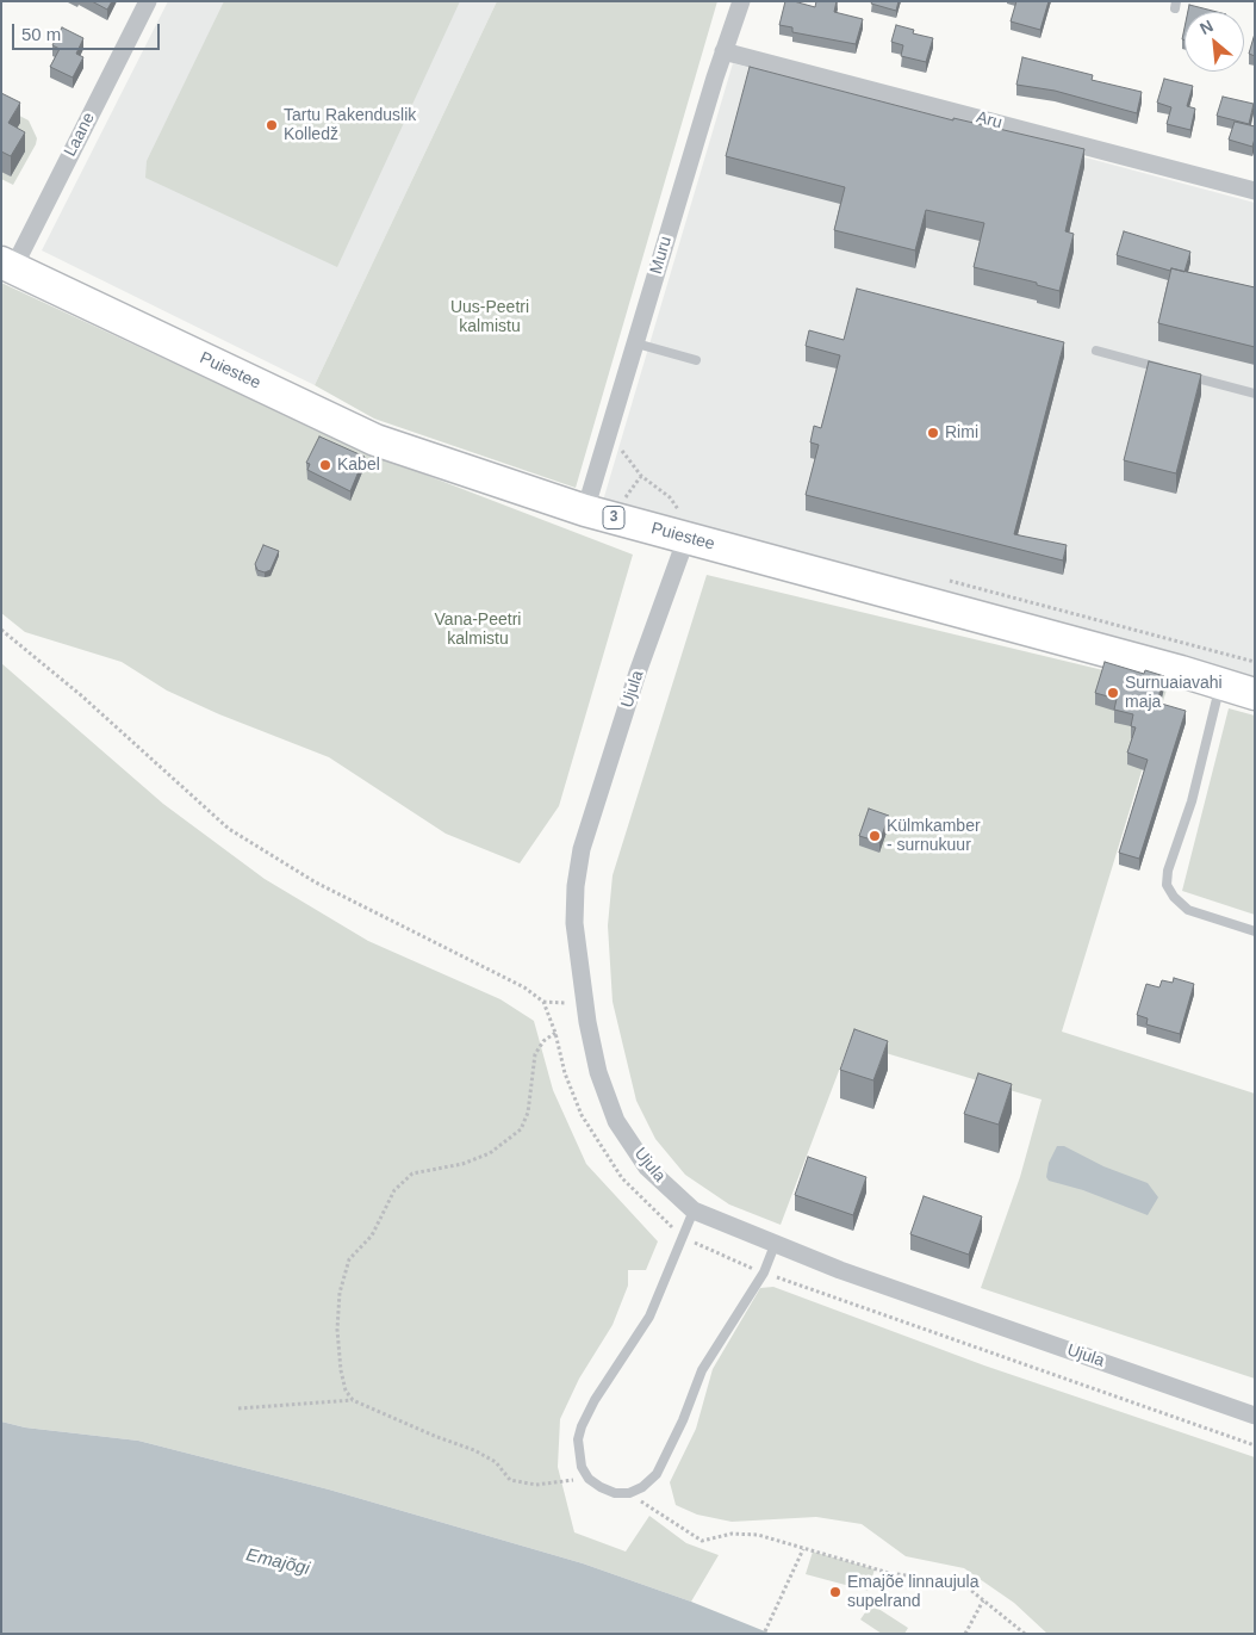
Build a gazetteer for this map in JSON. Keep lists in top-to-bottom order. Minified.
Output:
{"streets":{"highway":["Puiestee","3"],"street":["Aru","Laane","Muru","Ujula"]},"crossings":[["Aru","Muru"],["Laane","Puiestee"],["Muru","Puiestee"],["Puiestee","Ujula"]],"water":["Emajõgi"],"parks":["Uus-Peetri kalmistu","Vana-Peetri kalmistu"],"places":["Tartu Rakenduslik Kolledž","Rimi","Kabel","Surnuaiavahi maja","Külmkamber - surnukuur","Emajõe linnaujula supelrand"],"scale_bar":"50 m","north":"top left"}
